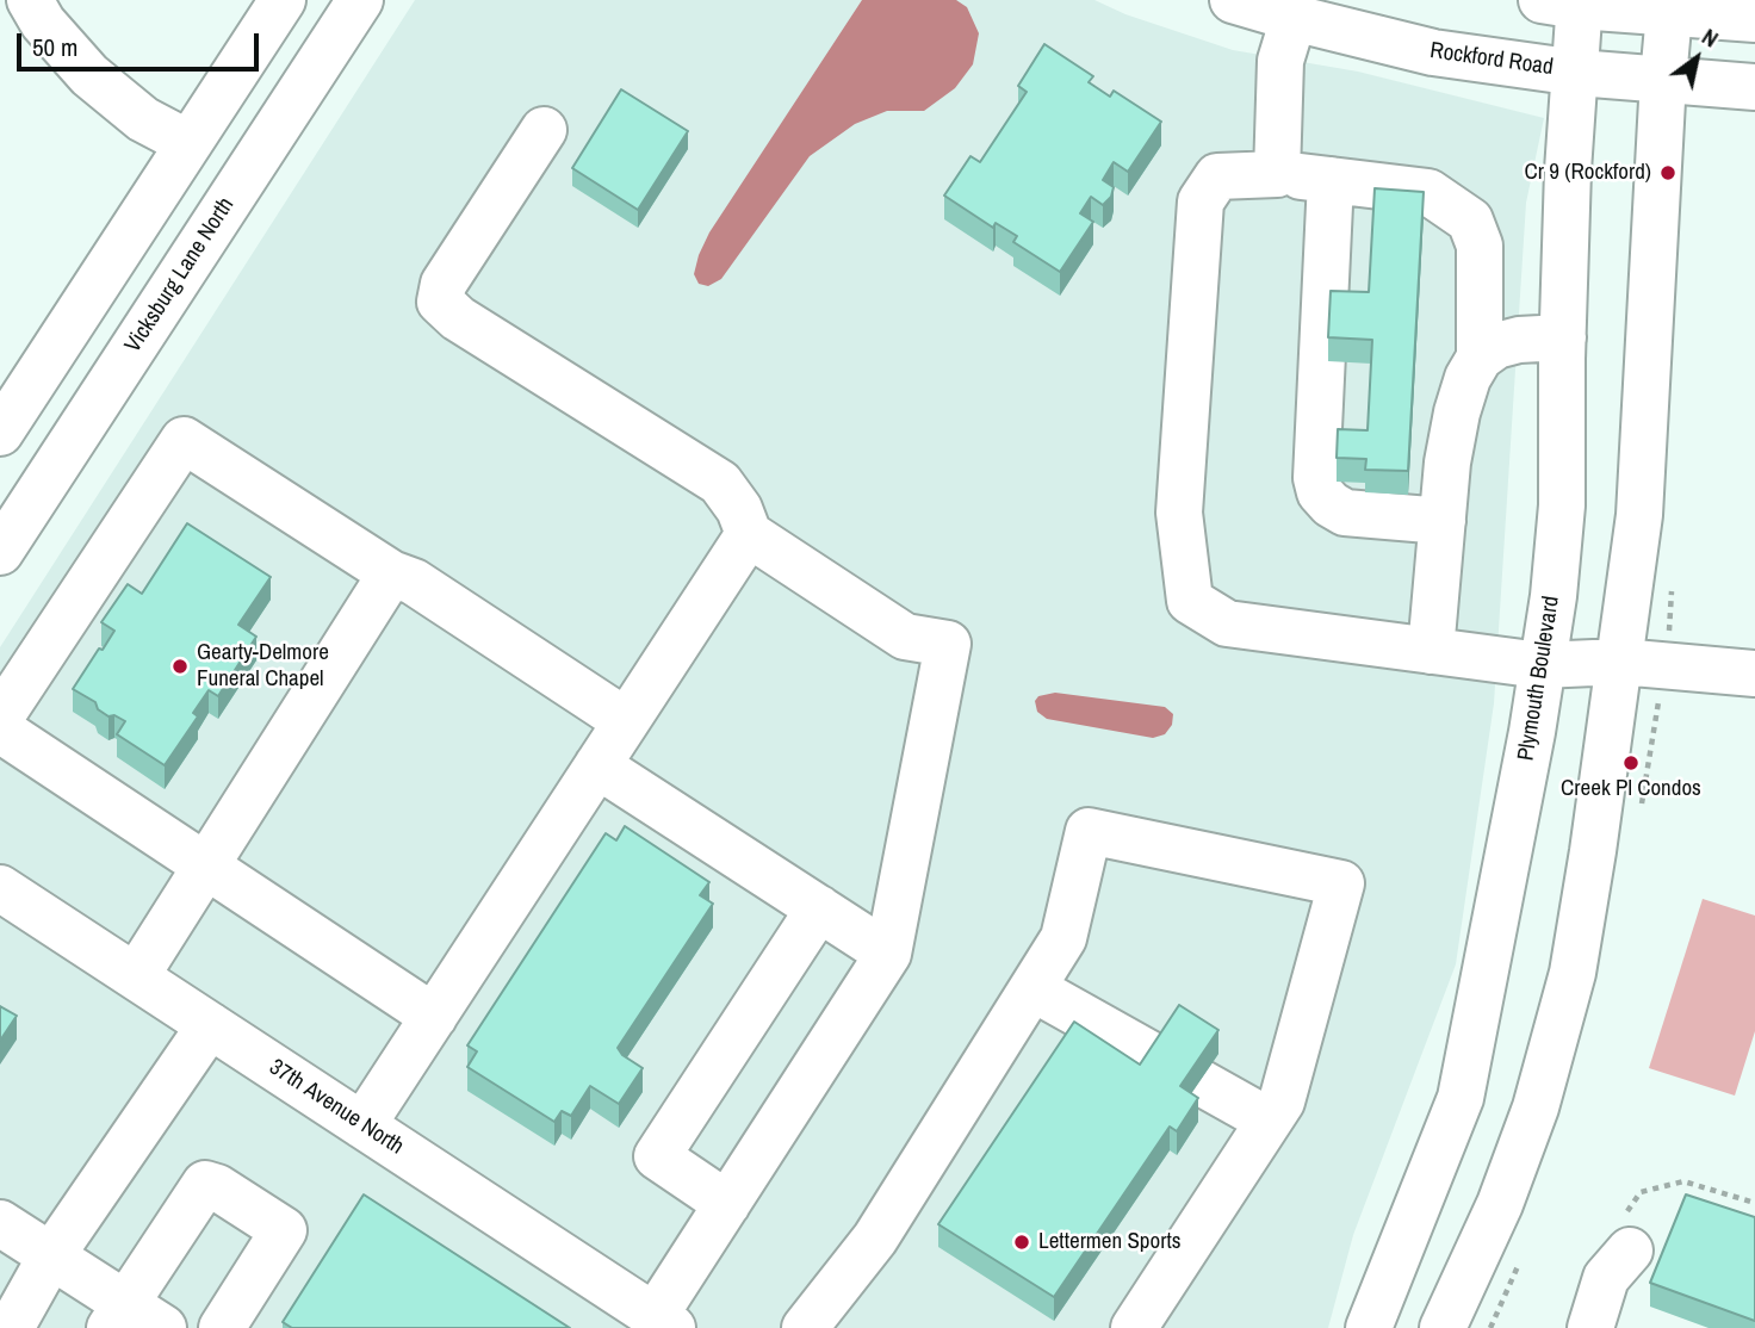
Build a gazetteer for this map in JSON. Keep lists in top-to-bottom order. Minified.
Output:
{"streets":{"street":["Rockford Road","Vicksburg Lane North","Plymouth Boulevard","37th Avenue North"]},"crossings":[["Rockford Road","Plymouth Boulevard"]],"places":["Cr 9 (Rockford)","Gearty-Delmore Funeral Chapel","Creek Pl Condos","Lettermen Sports"],"scale_bar":"50 m","north":"top right"}
